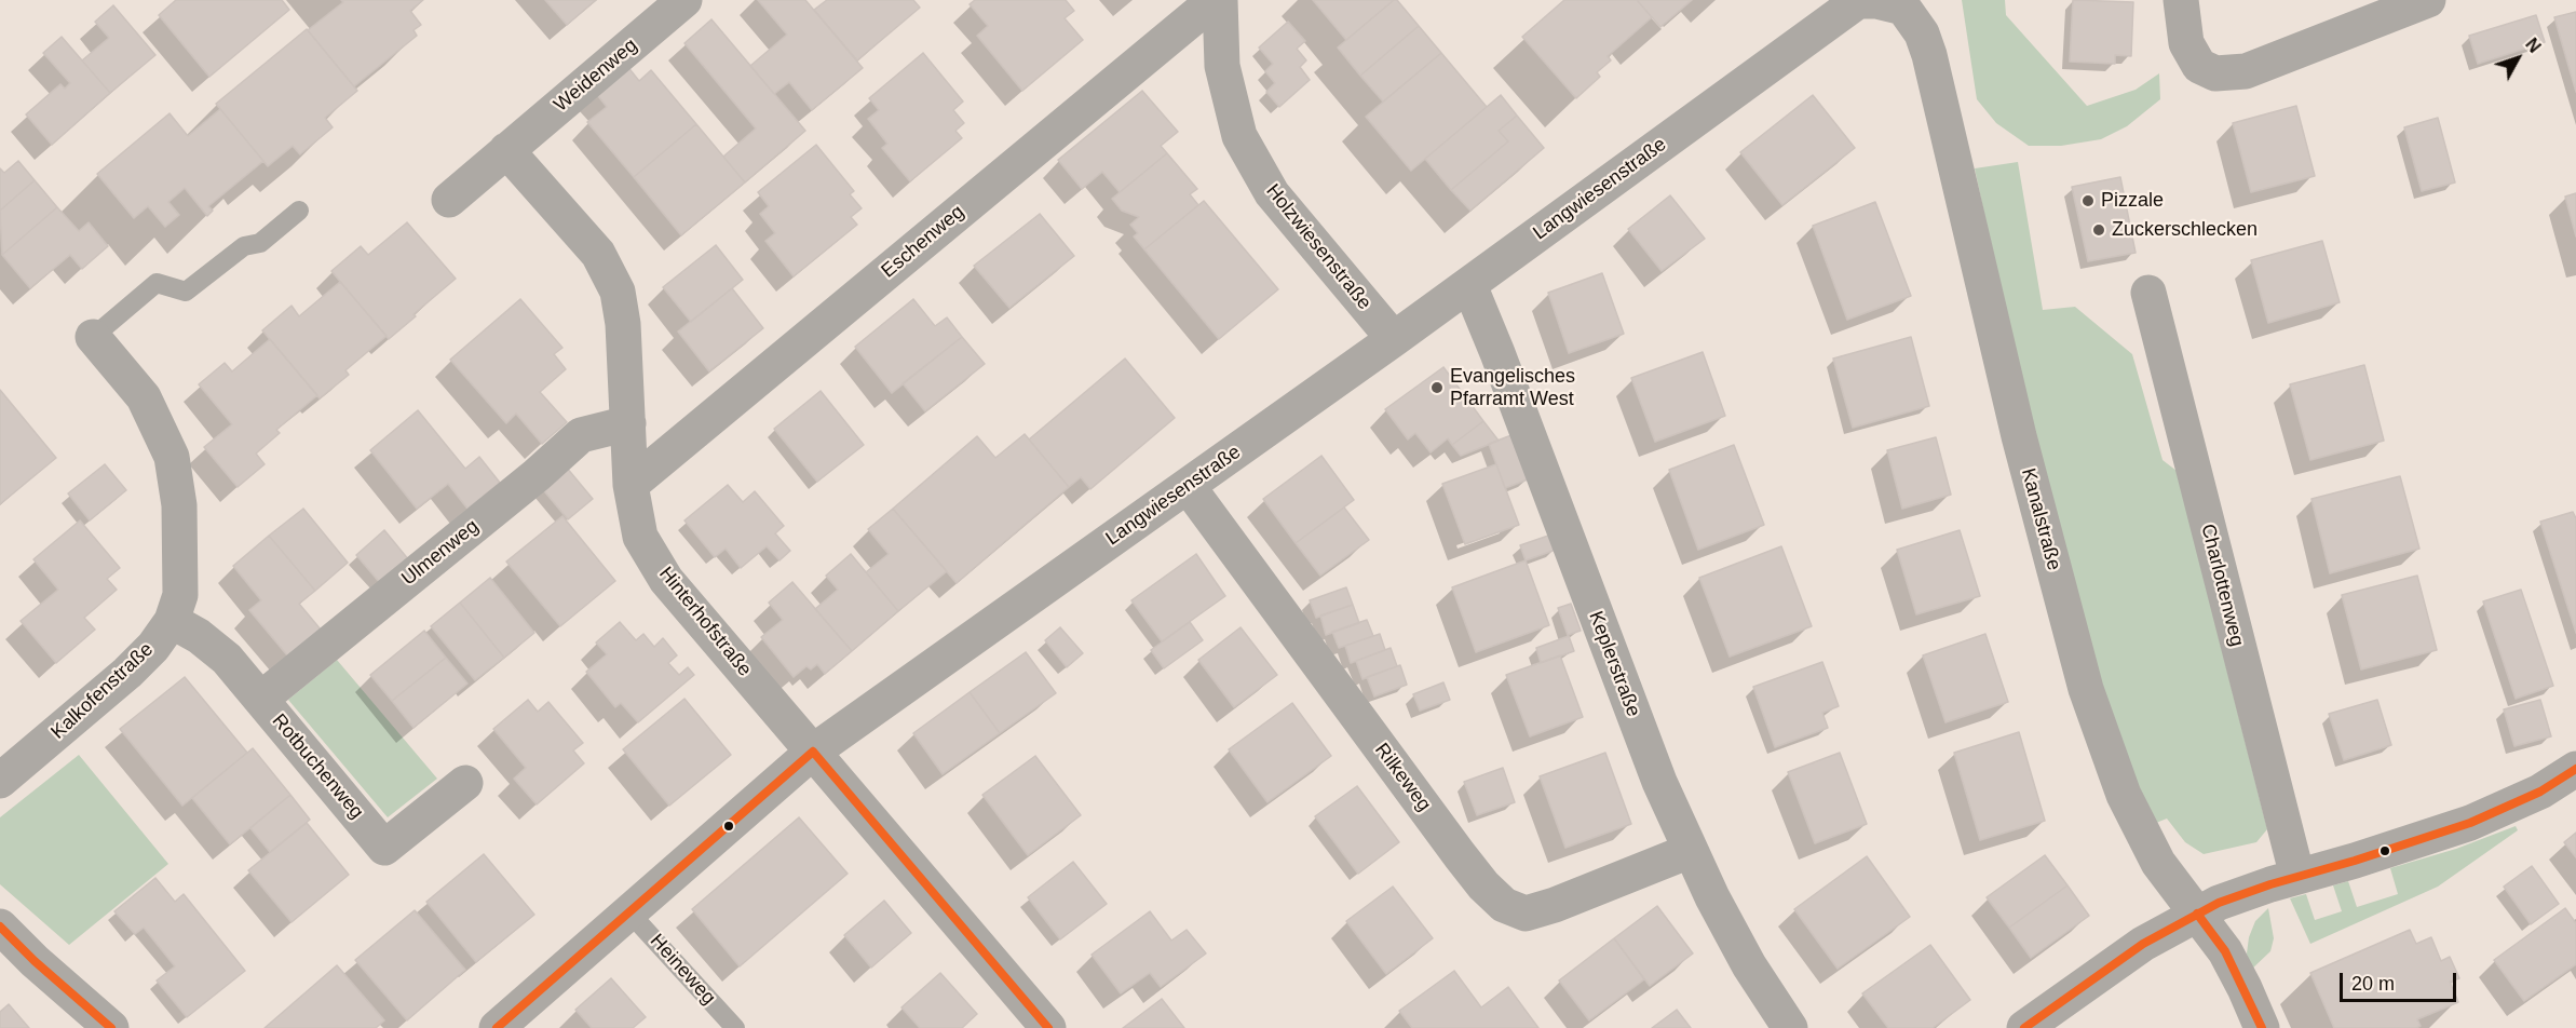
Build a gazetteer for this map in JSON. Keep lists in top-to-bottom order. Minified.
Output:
{"streets":{"street":["Weidenweg","Langwiesenstraße","Eschenweg","Holzwiesenstraße","Kanalstraße","Ulmenweg","Charlottenweg","Hinterhofstraße","Keplerstraße","Kalkofenstraße","Rotbuchenweg","Rilkeweg"],"lane":["Heineweg"]},"crossings":[["Weidenweg","Hinterhofstraße"],["Langwiesenstraße","Holzwiesenstraße"],["Langwiesenstraße","Kanalstraße"],["Langwiesenstraße","Hinterhofstraße"],["Langwiesenstraße","Keplerstraße"],["Langwiesenstraße","Rilkeweg"],["Langwiesenstraße","Heineweg"],["Eschenweg","Holzwiesenstraße"],["Eschenweg","Hinterhofstraße"],["Ulmenweg","Hinterhofstraße"],["Ulmenweg","Rotbuchenweg"],["Keplerstraße","Rilkeweg"],["Kalkofenstraße","Rotbuchenweg"]],"places":["Pizzale","Zuckerschlecken","Evangelisches Pfarramt West"],"scale_bar":"20 m","north":"top right"}
